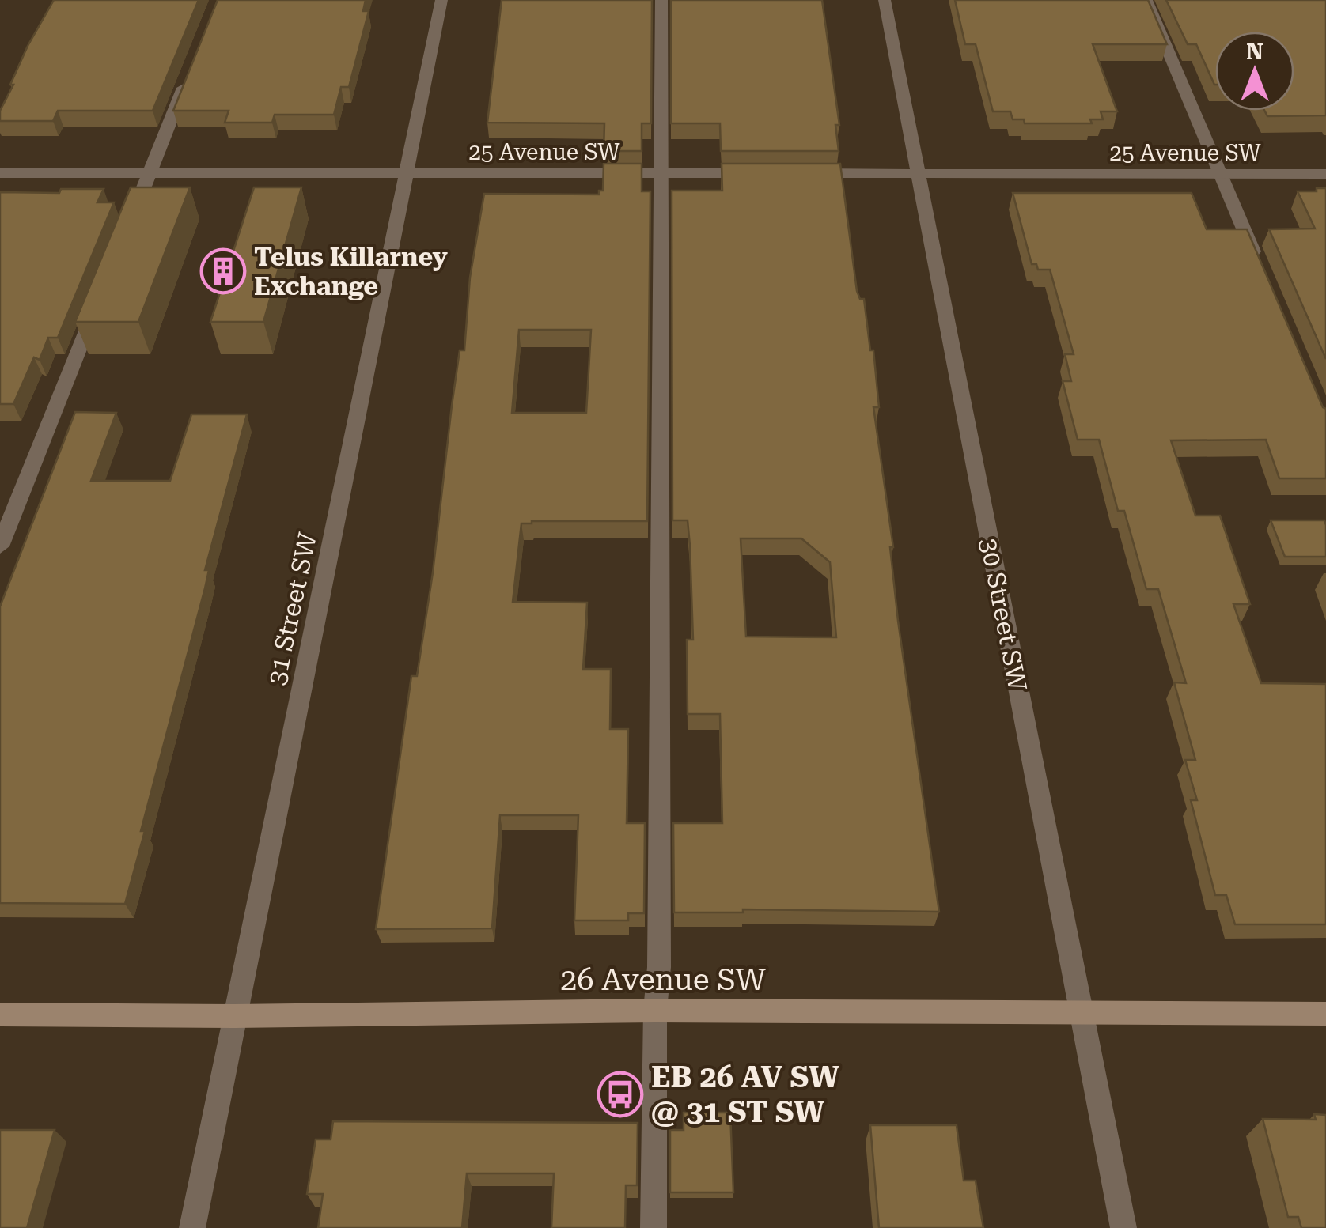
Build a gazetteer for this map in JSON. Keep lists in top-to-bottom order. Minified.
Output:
{"streets":{"street":["25 Avenue SW","31 Street SW","30 Street SW","26 Avenue SW"]},"crossings":[["25 Avenue SW","31 Street SW"],["25 Avenue SW","30 Street SW"],["31 Street SW","26 Avenue SW"],["30 Street SW","26 Avenue SW"]],"places":{"building":["Telus Killarney Exchange"],"bus stop":["EB 26 AV SW @ 31 ST SW"]},"north":"top"}
